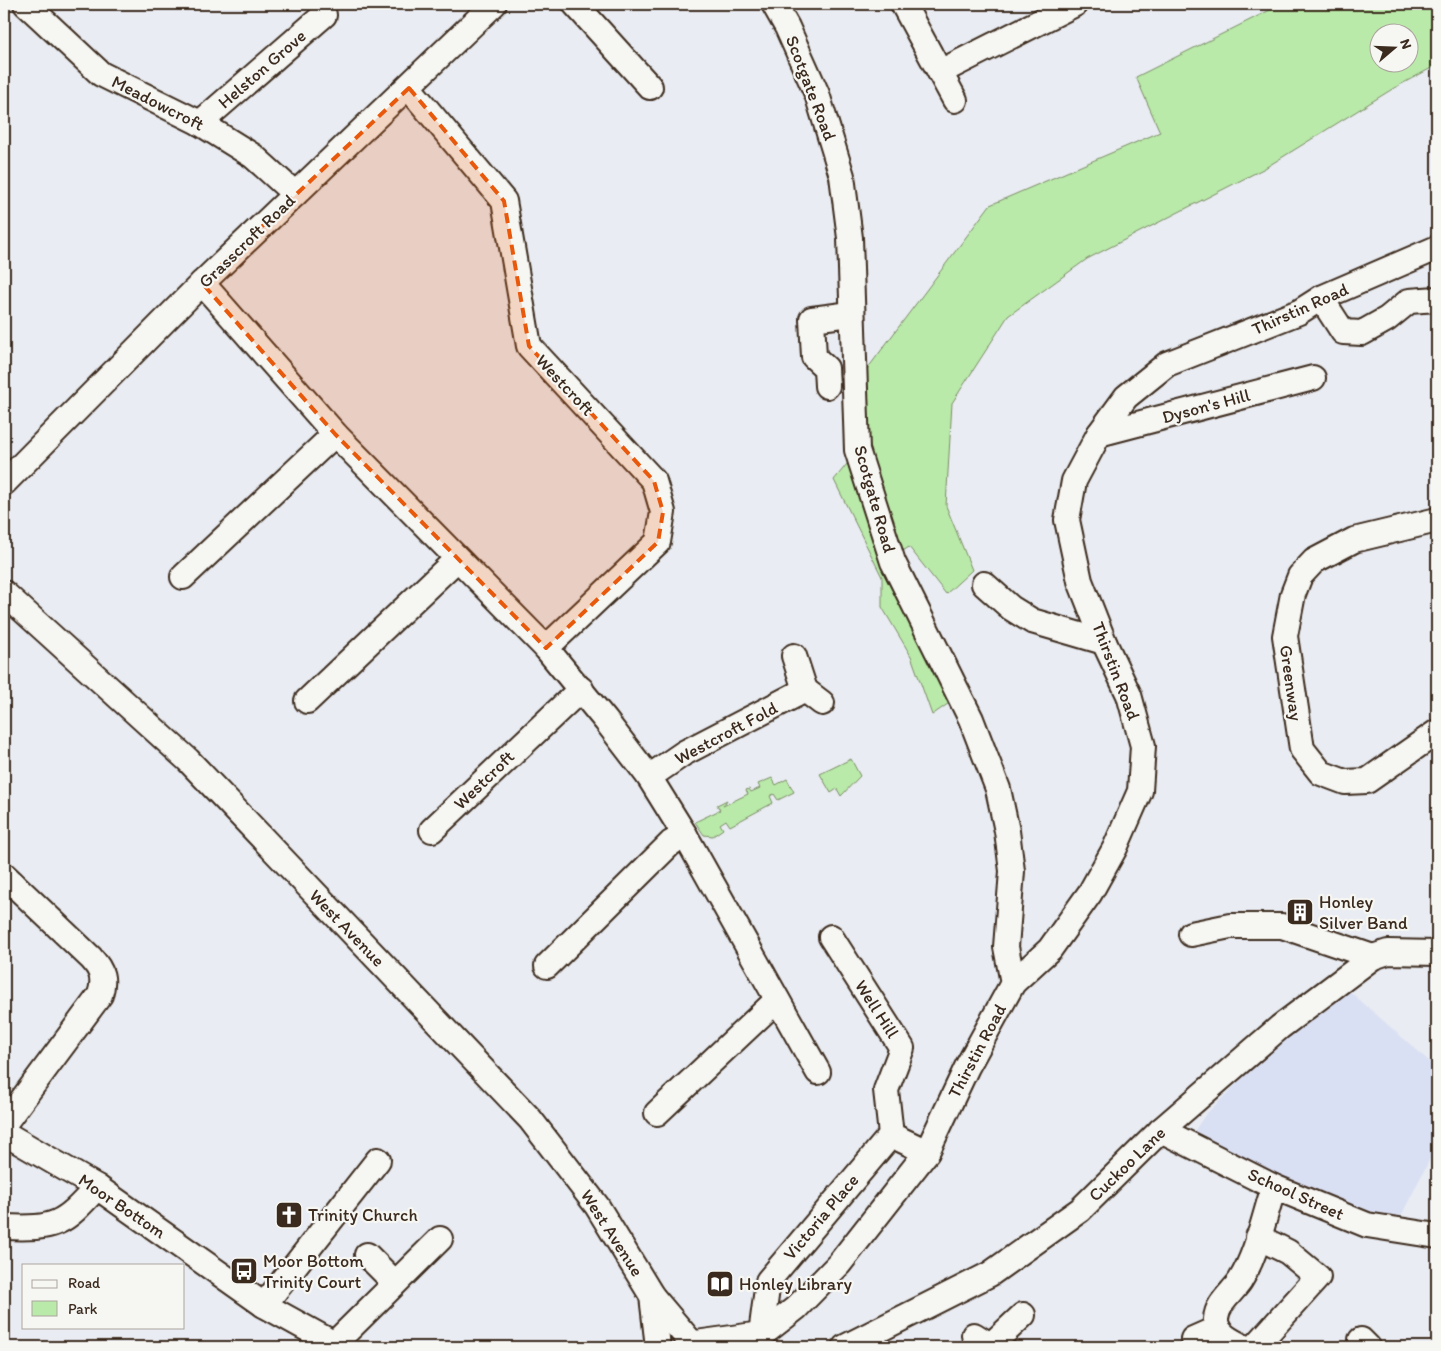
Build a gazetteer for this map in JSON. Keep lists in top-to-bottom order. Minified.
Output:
{"streets":{"street":["Helston Grove","Scotgate Road","Meadowcroft","Grasscroft Road","Thirstin Road","Westcroft","Dyson's Hill","Greenway","Westcroft Fold","West Avenue","Well Hill","Cuckoo Lane","School Street","Moor Bottom","Victoria Place"]},"crossings":[["Helston Grove","Meadowcroft"],["Scotgate Road","Thirstin Road"],["Meadowcroft","Grasscroft Road"],["Grasscroft Road","Westcroft"],["Thirstin Road","Dyson's Hill"],["Thirstin Road","West Avenue"],["Thirstin Road","Victoria Place"],["Well Hill","Victoria Place"],["Cuckoo Lane","School Street"]],"places":{"building":["Honley Silver Band"],"church":["Trinity Church"],"bus stop":["Moor Bottom Trinity Court"],"library":["Honley Library"]},"legend":["Road","Park"],"north":"right"}
